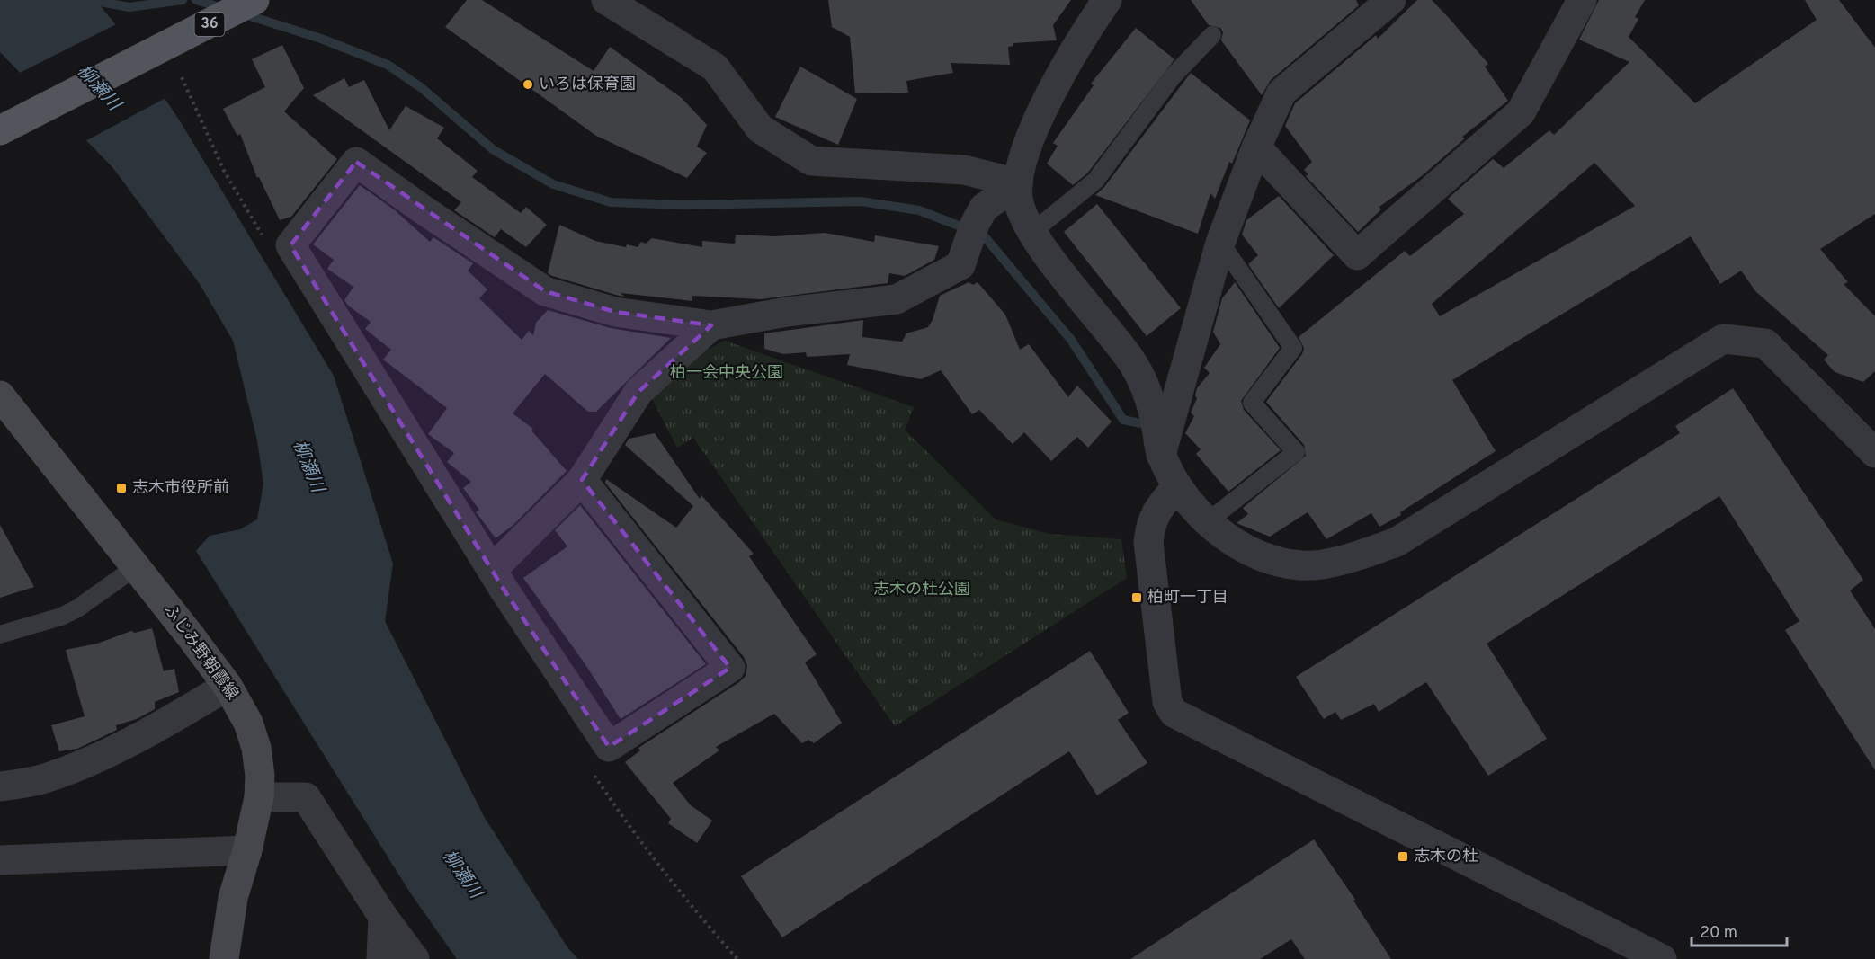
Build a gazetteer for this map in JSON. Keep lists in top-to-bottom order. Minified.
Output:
{"streets":{"main road":["36","ふじみ野朝霞線"]},"water":["柳瀬川"],"parks":["柏一会中央公園","志木の杜公園"],"places":{"other":["いろは保育園"],"transit":["志木市役所前","柏町一丁目","志木の杜"]},"scale_bar":"20 m"}
